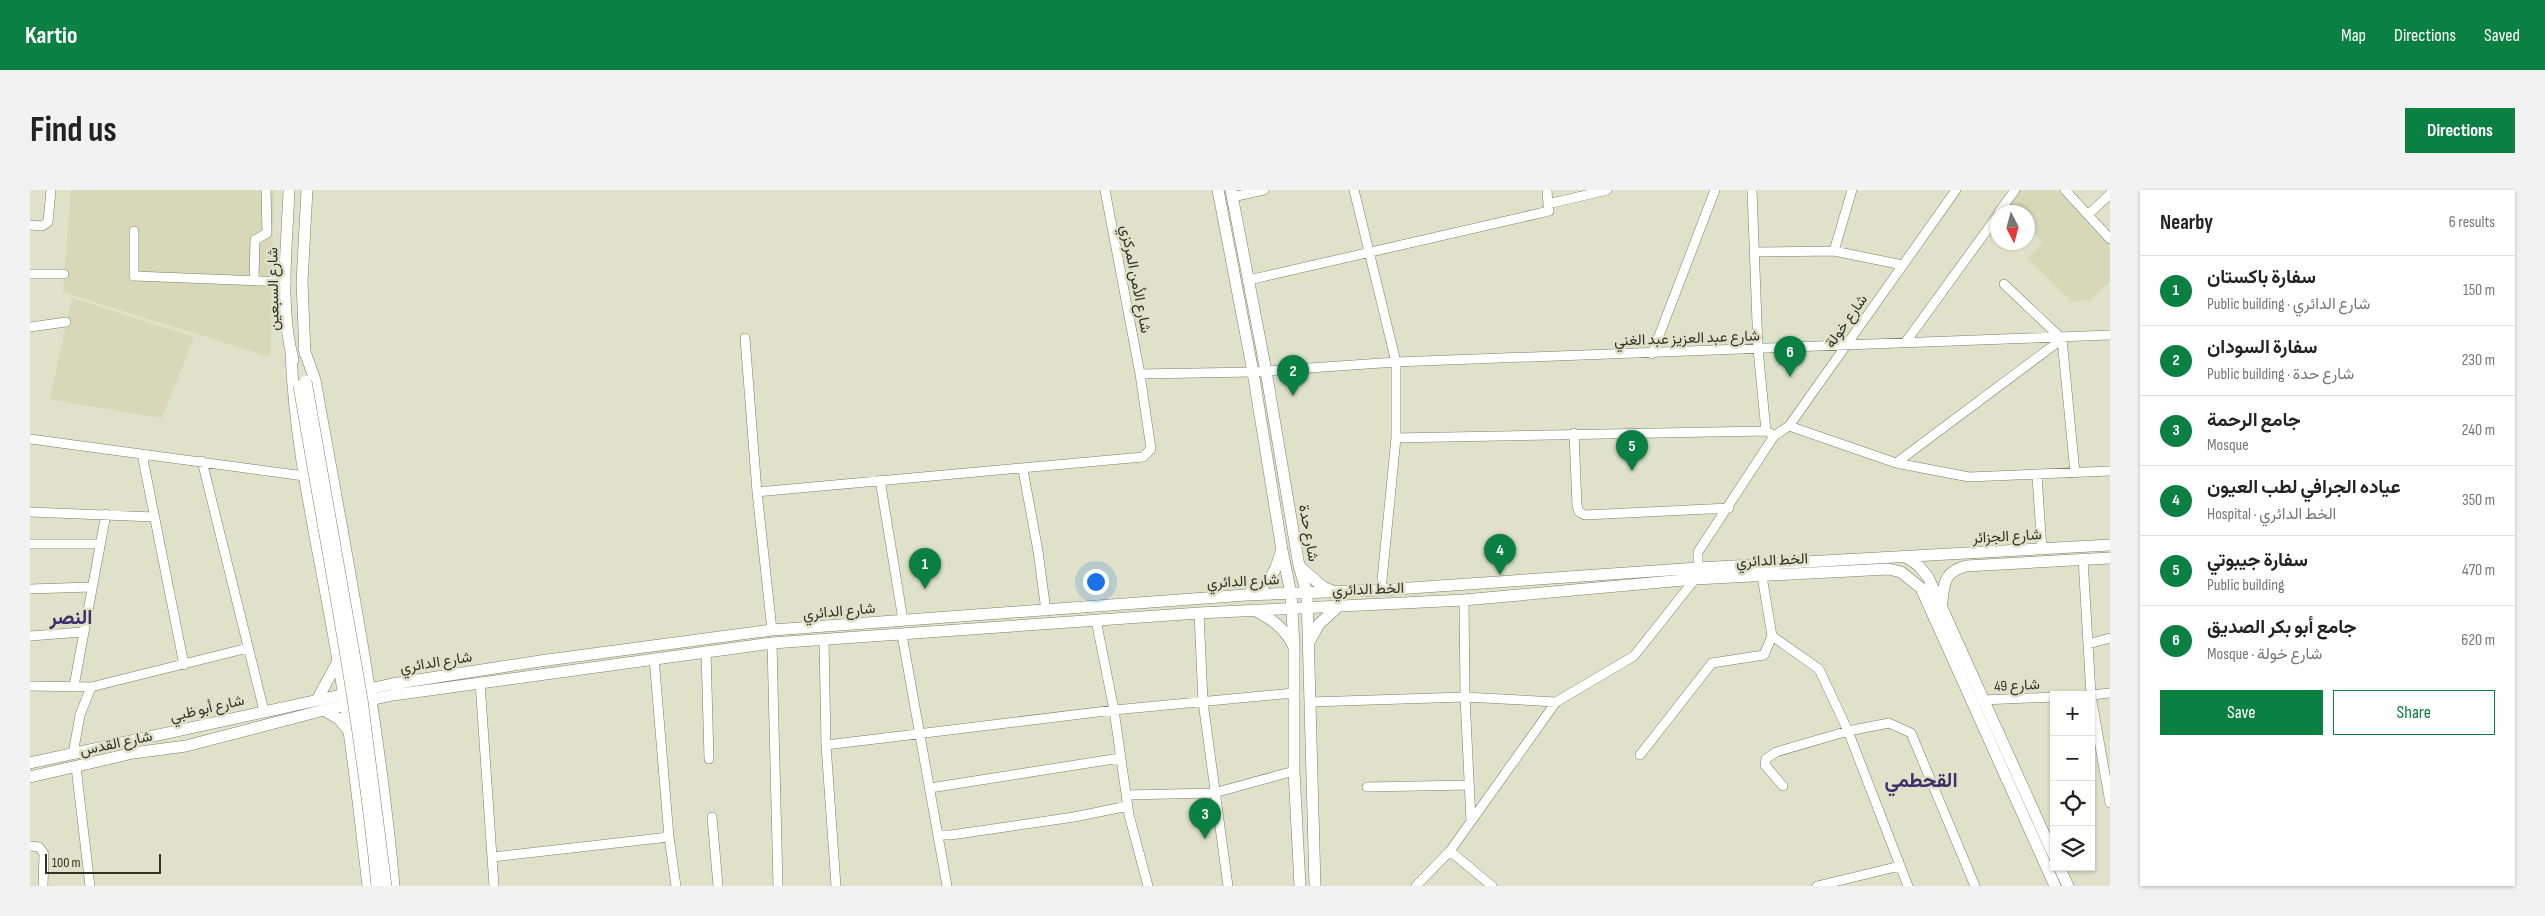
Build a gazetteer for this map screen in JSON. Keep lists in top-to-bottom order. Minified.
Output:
{"streets":{"main road":["شارع السبعين","شارع حدة","شارع الجزائر","الخط الدائري","شارع الدائري","شارع أبو ظبي","شارع القدس"],"street":["شارع الأمن المركزي","شارع خولة","شارع عبد العزيز عبد الغني","شارع 49"]},"crossings":[["شارع الأمن المركزي","شارع عبد العزيز عبد الغني"],["شارع خولة","شارع عبد العزيز عبد الغني"],["شارع خولة","الخط الدائري"],["شارع عبد العزيز عبد الغني","شارع حدة"],["شارع حدة","الخط الدائري"],["شارع حدة","شارع الدائري"],["شارع الجزائر","الخط الدائري"],["الخط الدائري","شارع الدائري"],["الخط الدائري","شارع 49"],["شارع الدائري","شارع أبو ظبي"],["شارع أبو ظبي","شارع القدس"]],"districts":["النصر","القحطمي"],"scale_bar":"100 m","north":"bottom","page":{"header":"Kartio","nav":["Map","Directions","Saved"],"buttons":["Directions",["Save","Share"]],"title":"Find us","heading":["Nearby","6 results"],"list":[{"mark":"1","name":"سفارة باكستان","note":"Public building · شارع الدائري","value":"150 m"},{"mark":"2","name":"سفارة السودان","note":"Public building · شارع حدة","value":"230 m"},{"mark":"3","name":"جامع الرحمة","note":"Mosque","value":"240 m"},{"mark":"4","name":"عياده الجرافي لطب العيون","note":"Hospital · الخط الدائري","value":"350 m"},{"mark":"5","name":"سفارة جيبوتي","note":"Public building","value":"470 m"},{"mark":"6","name":"جامع أبو بكر الصديق","note":"Mosque · شارع خولة","value":"620 m"}],"pins":["6","2","5","4","1","3"],"map_buttons":["+","−"],"scale":"100 m"}}
